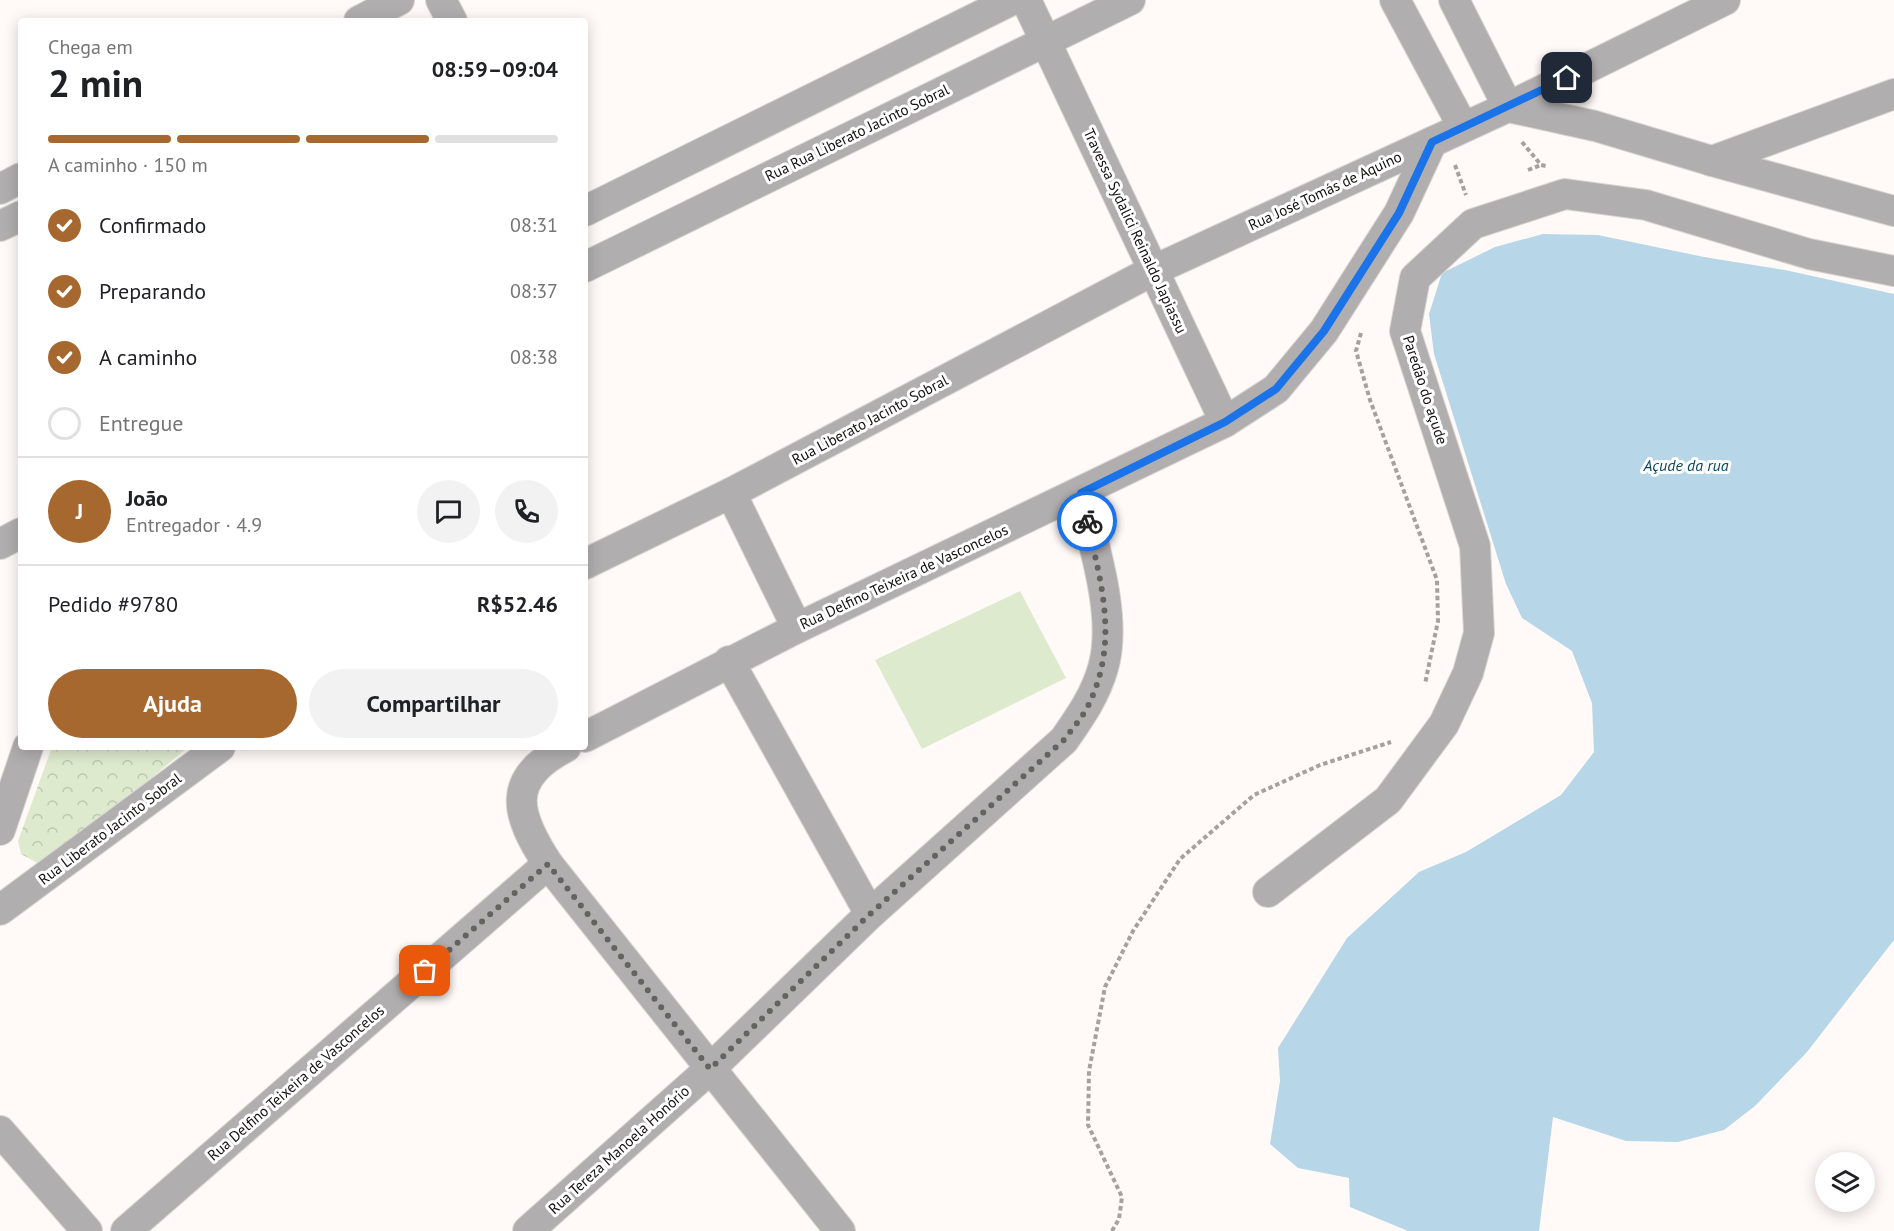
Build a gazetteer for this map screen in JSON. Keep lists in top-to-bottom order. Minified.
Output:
{"streets":{"street":["Rua Rua Liberato Jacinto Sobral","Rua José Tomás de Aquino","Travessa Sydalici Reinaldo Japiassu","Paredão do açude","Rua Liberato Jacinto Sobral","Rua Delfino Teixeira de Vasconcelos","Rua Tereza Manoela Honório"]},"crossings":[["Rua Rua Liberato Jacinto Sobral","Travessa Sydalici Reinaldo Japiassu"],["Rua José Tomás de Aquino","Travessa Sydalici Reinaldo Japiassu"],["Rua José Tomás de Aquino","Rua Liberato Jacinto Sobral"],["Rua José Tomás de Aquino","Rua Delfino Teixeira de Vasconcelos"],["Travessa Sydalici Reinaldo Japiassu","Rua Liberato Jacinto Sobral"],["Travessa Sydalici Reinaldo Japiassu","Rua Delfino Teixeira de Vasconcelos"],["Rua Delfino Teixeira de Vasconcelos","Rua Tereza Manoela Honório"]],"water":["Açude da rua"],"page":{"heading":["2 min","Chega em","08:59–09:04"],"panel":["João","Entregador · 4.9","Pedido #9780","R$52.46"],"bar":"A caminho · 150 m","list":[["Confirmado","08:31"],["Preparando","08:37"],["A caminho","08:38"],"Entregue"],"round":"J","buttons":["Ajuda","Compartilhar"]}}
